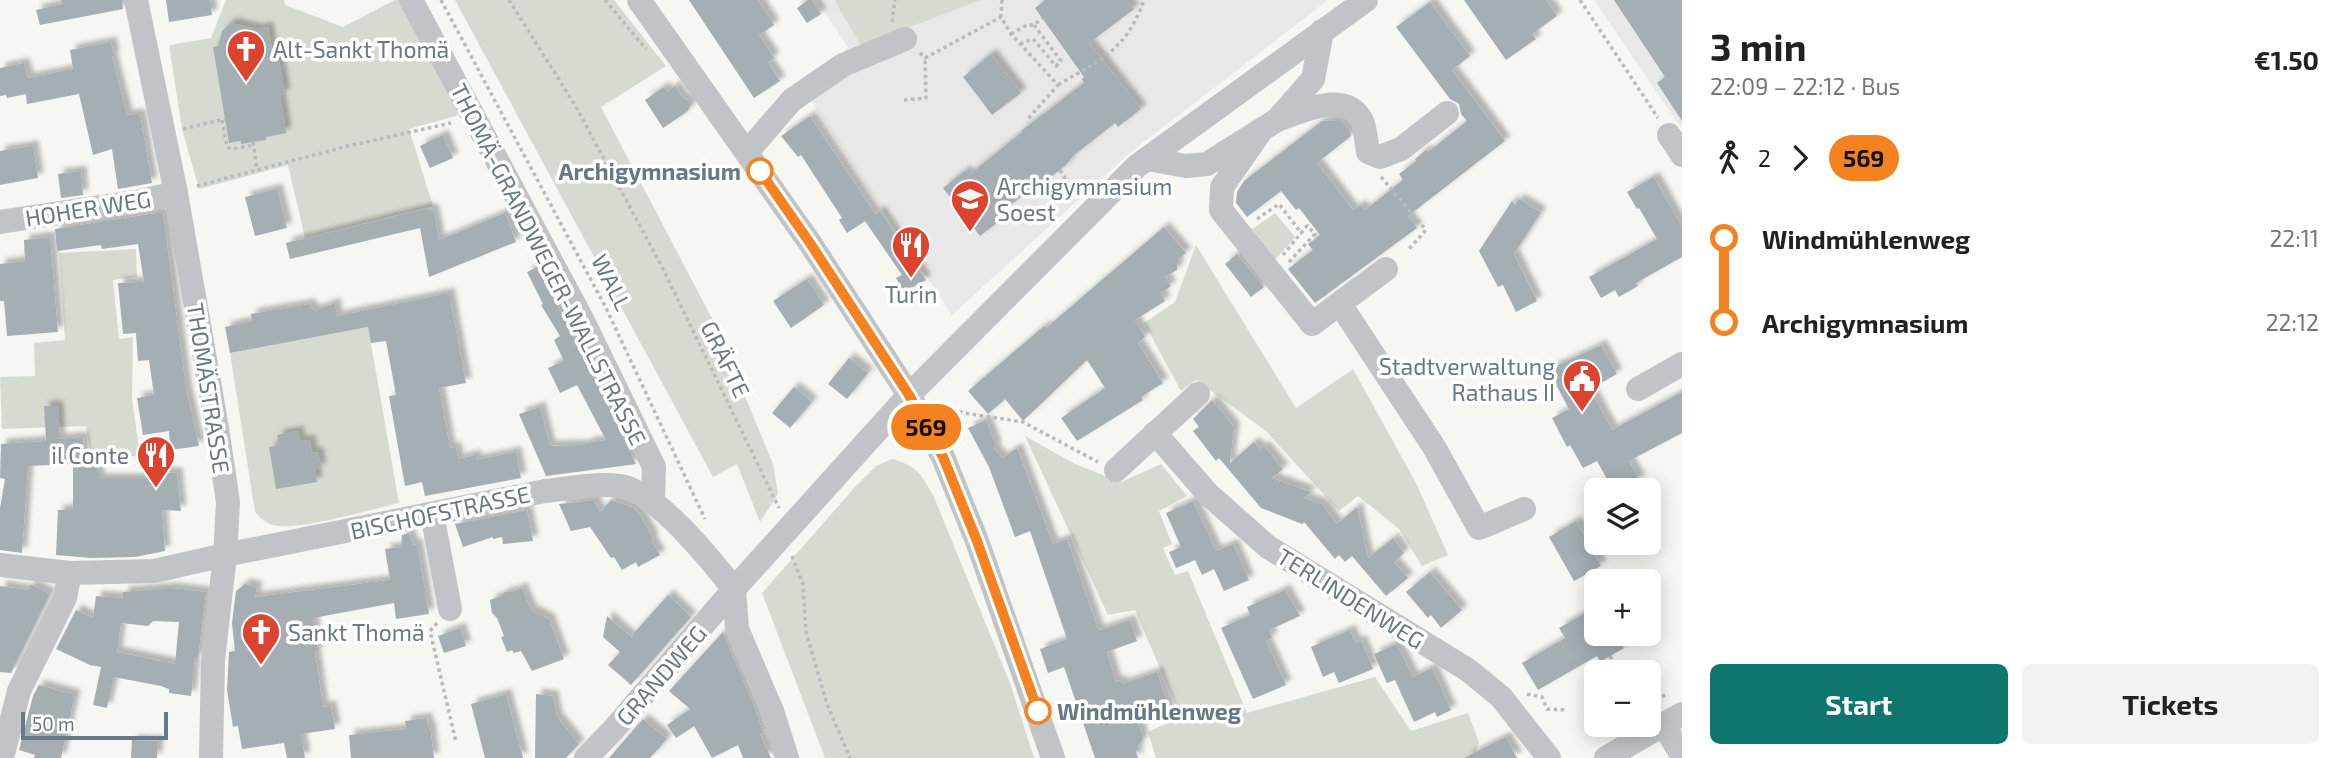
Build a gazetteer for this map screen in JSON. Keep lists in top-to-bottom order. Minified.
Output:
{"streets":{"street":["HOHER WEG","THOMÄ-GRANDWEGER-WALLSTRASSE","THOMÄSTRASSE","BISCHOFSTRASSE","TERLINDENWEG","GRANDWEG"],"path":["WALL","GRÄFTE"]},"crossings":[["HOHER WEG","THOMÄSTRASSE"],["THOMÄ-GRANDWEGER-WALLSTRASSE","BISCHOFSTRASSE"],["GRÄFTE","GRANDWEG"],["THOMÄSTRASSE","BISCHOFSTRASSE"]],"places":{"church":["Alt-Sankt Thomä","Sankt Thomä"],"other":["Archigymnasium","Windmühlenweg"],"school or university":["Archigymnasium Soest"],"restaurant":["Turin","il Conte"],"public building":["Stadtverwaltung Rathaus II"]},"lines":["bus line 569"],"scale_bar":"50 m","page":{"on_map":"569","heading":["3 min","22:09 – 22:12 · Bus","€1.50"],"legs":["2","569"],"list":[{"name":"Windmühlenweg","value":"22:11"},{"name":"Archigymnasium","value":"22:12"}],"map_buttons":["+","−"],"buttons":["Start","Tickets"],"scale":"50 m"}}
